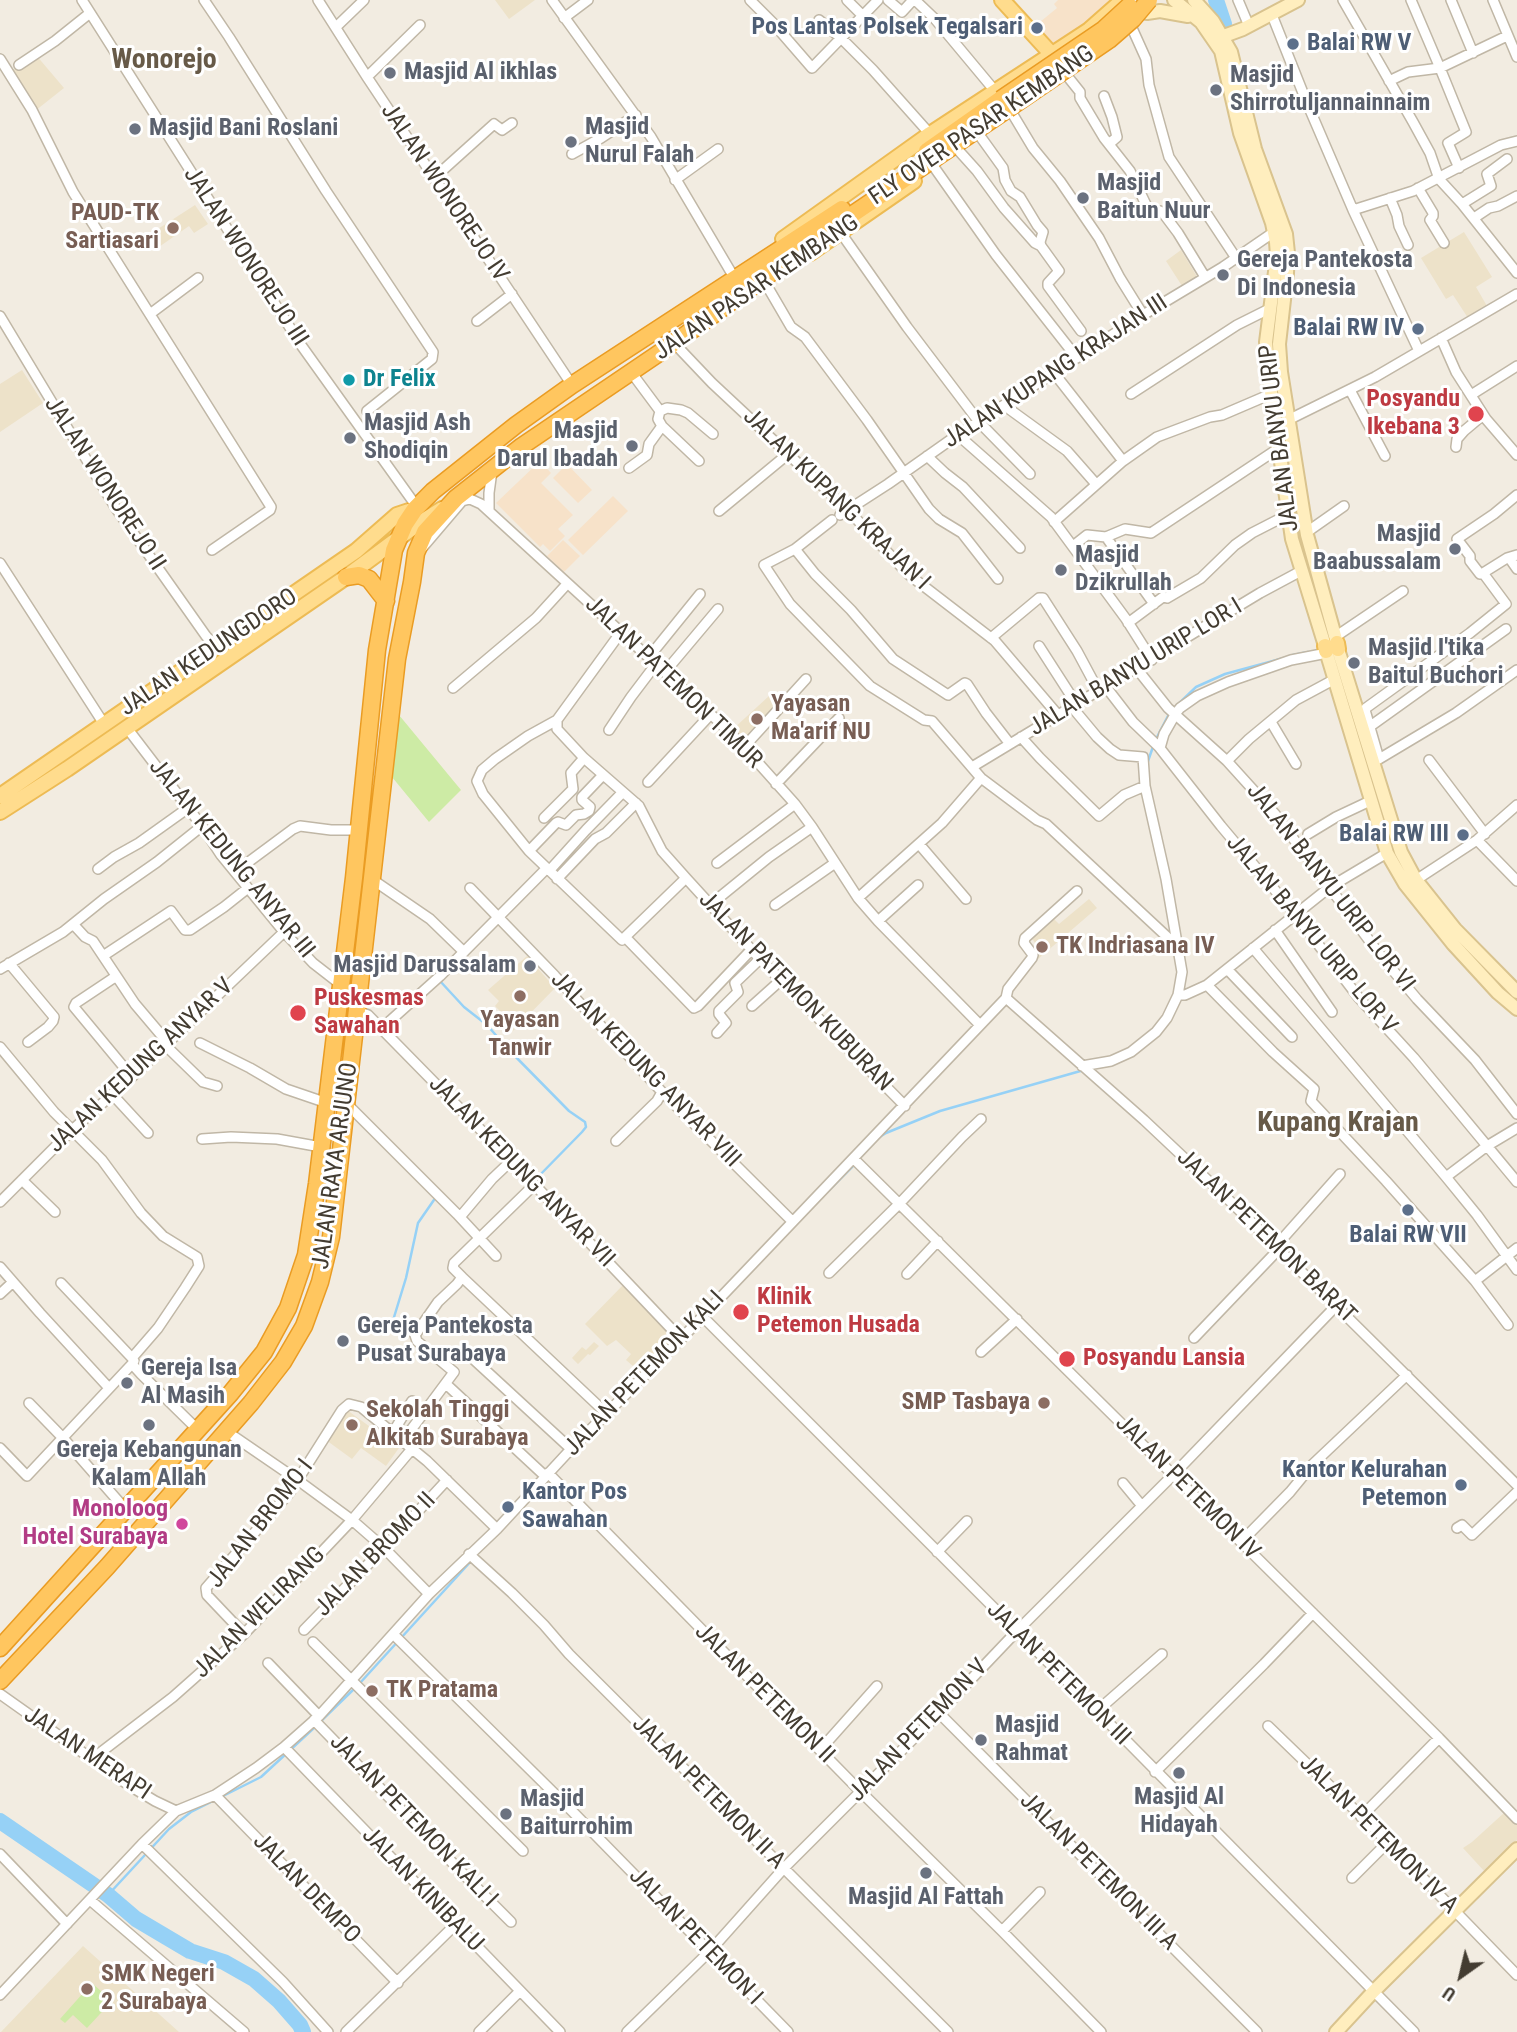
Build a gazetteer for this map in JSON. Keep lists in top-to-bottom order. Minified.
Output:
{"streets":{"highway":["FLY OVER PASAR KEMBANG","JALAN PASAR KEMBANG","JALAN RAYA ARJUNO"],"main road":["JALAN BANYU URIP","JALAN KEDUNGDORO"],"street":["JALAN WONOREJO IV","JALAN WONOREJO III","JALAN KUPANG KRAJAN III","JALAN WONOREJO II","JALAN KUPANG KRAJAN I","JALAN BANYU URIP LOR I","JALAN PATEMON TIMUR","JALAN KEDUNG ANYAR III","JALAN BANYU URIP LOR VI","JALAN BANYU URIP LOR V","JALAN PATEMON KUBURAN","JALAN KEDUNG ANYAR V","JALAN KEDUNG ANYAR VIII","JALAN KEDUNG ANYAR VII","JALAN PETEMON BARAT","JALAN PETEMON KALI","JALAN PETEMON IV","JALAN BROMO I","JALAN BROMO II","JALAN WELIRANG","JALAN PETEMON III","JALAN PETEMON II","JALAN PETEMON V","JALAN MERAPI","JALAN PETEMON II A","JALAN PETEMON KALI I","JALAN PETEMON IV A","JALAN PETEMON III A","JALAN DEMPO","JALAN KINIBALU","JALAN PETEMON I"]},"crossings":[["FLY OVER PASAR KEMBANG","JALAN PASAR KEMBANG"],["JALAN WONOREJO IV","JALAN PASAR KEMBANG"],["JALAN WONOREJO III","JALAN PASAR KEMBANG"],["JALAN WONOREJO III","JALAN KEDUNGDORO"],["JALAN WONOREJO III","JALAN RAYA ARJUNO"],["JALAN PASAR KEMBANG","JALAN KUPANG KRAJAN I"],["JALAN PASAR KEMBANG","JALAN KEDUNGDORO"],["JALAN PASAR KEMBANG","JALAN RAYA ARJUNO"],["JALAN KUPANG KRAJAN III","JALAN BANYU URIP"],["JALAN KUPANG KRAJAN III","JALAN KUPANG KRAJAN I"],["JALAN KUPANG KRAJAN III","JALAN BANYU URIP LOR I"],["JALAN BANYU URIP","JALAN BANYU URIP LOR I"],["JALAN WONOREJO II","JALAN KEDUNGDORO"],["JALAN KUPANG KRAJAN I","JALAN BANYU URIP LOR I"],["JALAN KUPANG KRAJAN I","JALAN BANYU URIP LOR V"],["JALAN KEDUNGDORO","JALAN KEDUNG ANYAR III"],["JALAN KEDUNGDORO","JALAN RAYA ARJUNO"],["JALAN BANYU URIP LOR I","JALAN BANYU URIP LOR VI"],["JALAN BANYU URIP LOR I","JALAN BANYU URIP LOR V"],["JALAN PATEMON TIMUR","JALAN PETEMON KALI"],["JALAN KEDUNG ANYAR III","JALAN KEDUNG ANYAR V"],["JALAN KEDUNG ANYAR III","JALAN RAYA ARJUNO"],["JALAN PATEMON KUBURAN","JALAN PETEMON KALI"],["JALAN KEDUNG ANYAR VIII","JALAN PETEMON KALI"],["JALAN RAYA ARJUNO","JALAN KEDUNG ANYAR VII"],["JALAN KEDUNG ANYAR VII","JALAN PETEMON KALI"],["JALAN PETEMON BARAT","JALAN PETEMON KALI"],["JALAN PETEMON BARAT","JALAN PETEMON V"],["JALAN PETEMON KALI","JALAN PETEMON IV"],["JALAN PETEMON KALI","JALAN BROMO I"],["JALAN PETEMON KALI","JALAN PETEMON III"],["JALAN PETEMON KALI","JALAN PETEMON II"],["JALAN PETEMON KALI","JALAN MERAPI"],["JALAN PETEMON KALI","JALAN PETEMON II A"],["JALAN PETEMON KALI","JALAN PETEMON KALI I"],["JALAN PETEMON KALI","JALAN DEMPO"],["JALAN PETEMON KALI","JALAN KINIBALU"],["JALAN PETEMON KALI","JALAN PETEMON I"],["JALAN PETEMON IV","JALAN PETEMON V"],["JALAN BROMO I","JALAN BROMO II"],["JALAN BROMO I","JALAN WELIRANG"],["JALAN WELIRANG","JALAN MERAPI"],["JALAN PETEMON III","JALAN PETEMON V"],["JALAN PETEMON II","JALAN PETEMON V"],["JALAN PETEMON V","JALAN PETEMON II A"],["JALAN PETEMON V","JALAN PETEMON III A"],["JALAN PETEMON V","JALAN PETEMON I"]],"districts":["Wonorejo","Kupang Krajan"],"places":["Pos Lantas Polsek Tegalsari","Balai RW V","Masjid Al ikhlas","Masjid Shirrotuljannainnaim","Masjid Bani Roslani","Masjid Nurul Falah","Masjid Baitun Nuur","PAUD-TK Sartiasari","Gereja Pantekosta Di Indonesia","Balai RW IV","Dr Felix","Posyandu Ikebana 3","Masjid Ash Shodiqin","Masjid Darul Ibadah","Masjid Baabussalam","Masjid Dzikrullah","Masjid I'tika Baitul Buchori","Yayasan Ma'arif NU","Balai RW III","TK Indriasana IV","Masjid Darussalam","Yayasan Tanwir","Puskesmas Sawahan","Balai RW VII","Klinik Petemon Husada","Gereja Pantekosta Pusat Surabaya","Posyandu Lansia","Gereja Isa Al Masih","SMP Tasbaya","Gereja Kebangunan Kalam Allah","Sekolah Tinggi Alkitab Surabaya","Kantor Kelurahan Petemon","Kantor Pos Sawahan","Monoloog Hotel Surabaya","TK Pratama","Masjid Rahmat","Masjid Al Hidayah","Masjid Baiturrohim","Masjid Al Fattah","SMK Negeri 2 Surabaya"],"north":"bottom left"}
